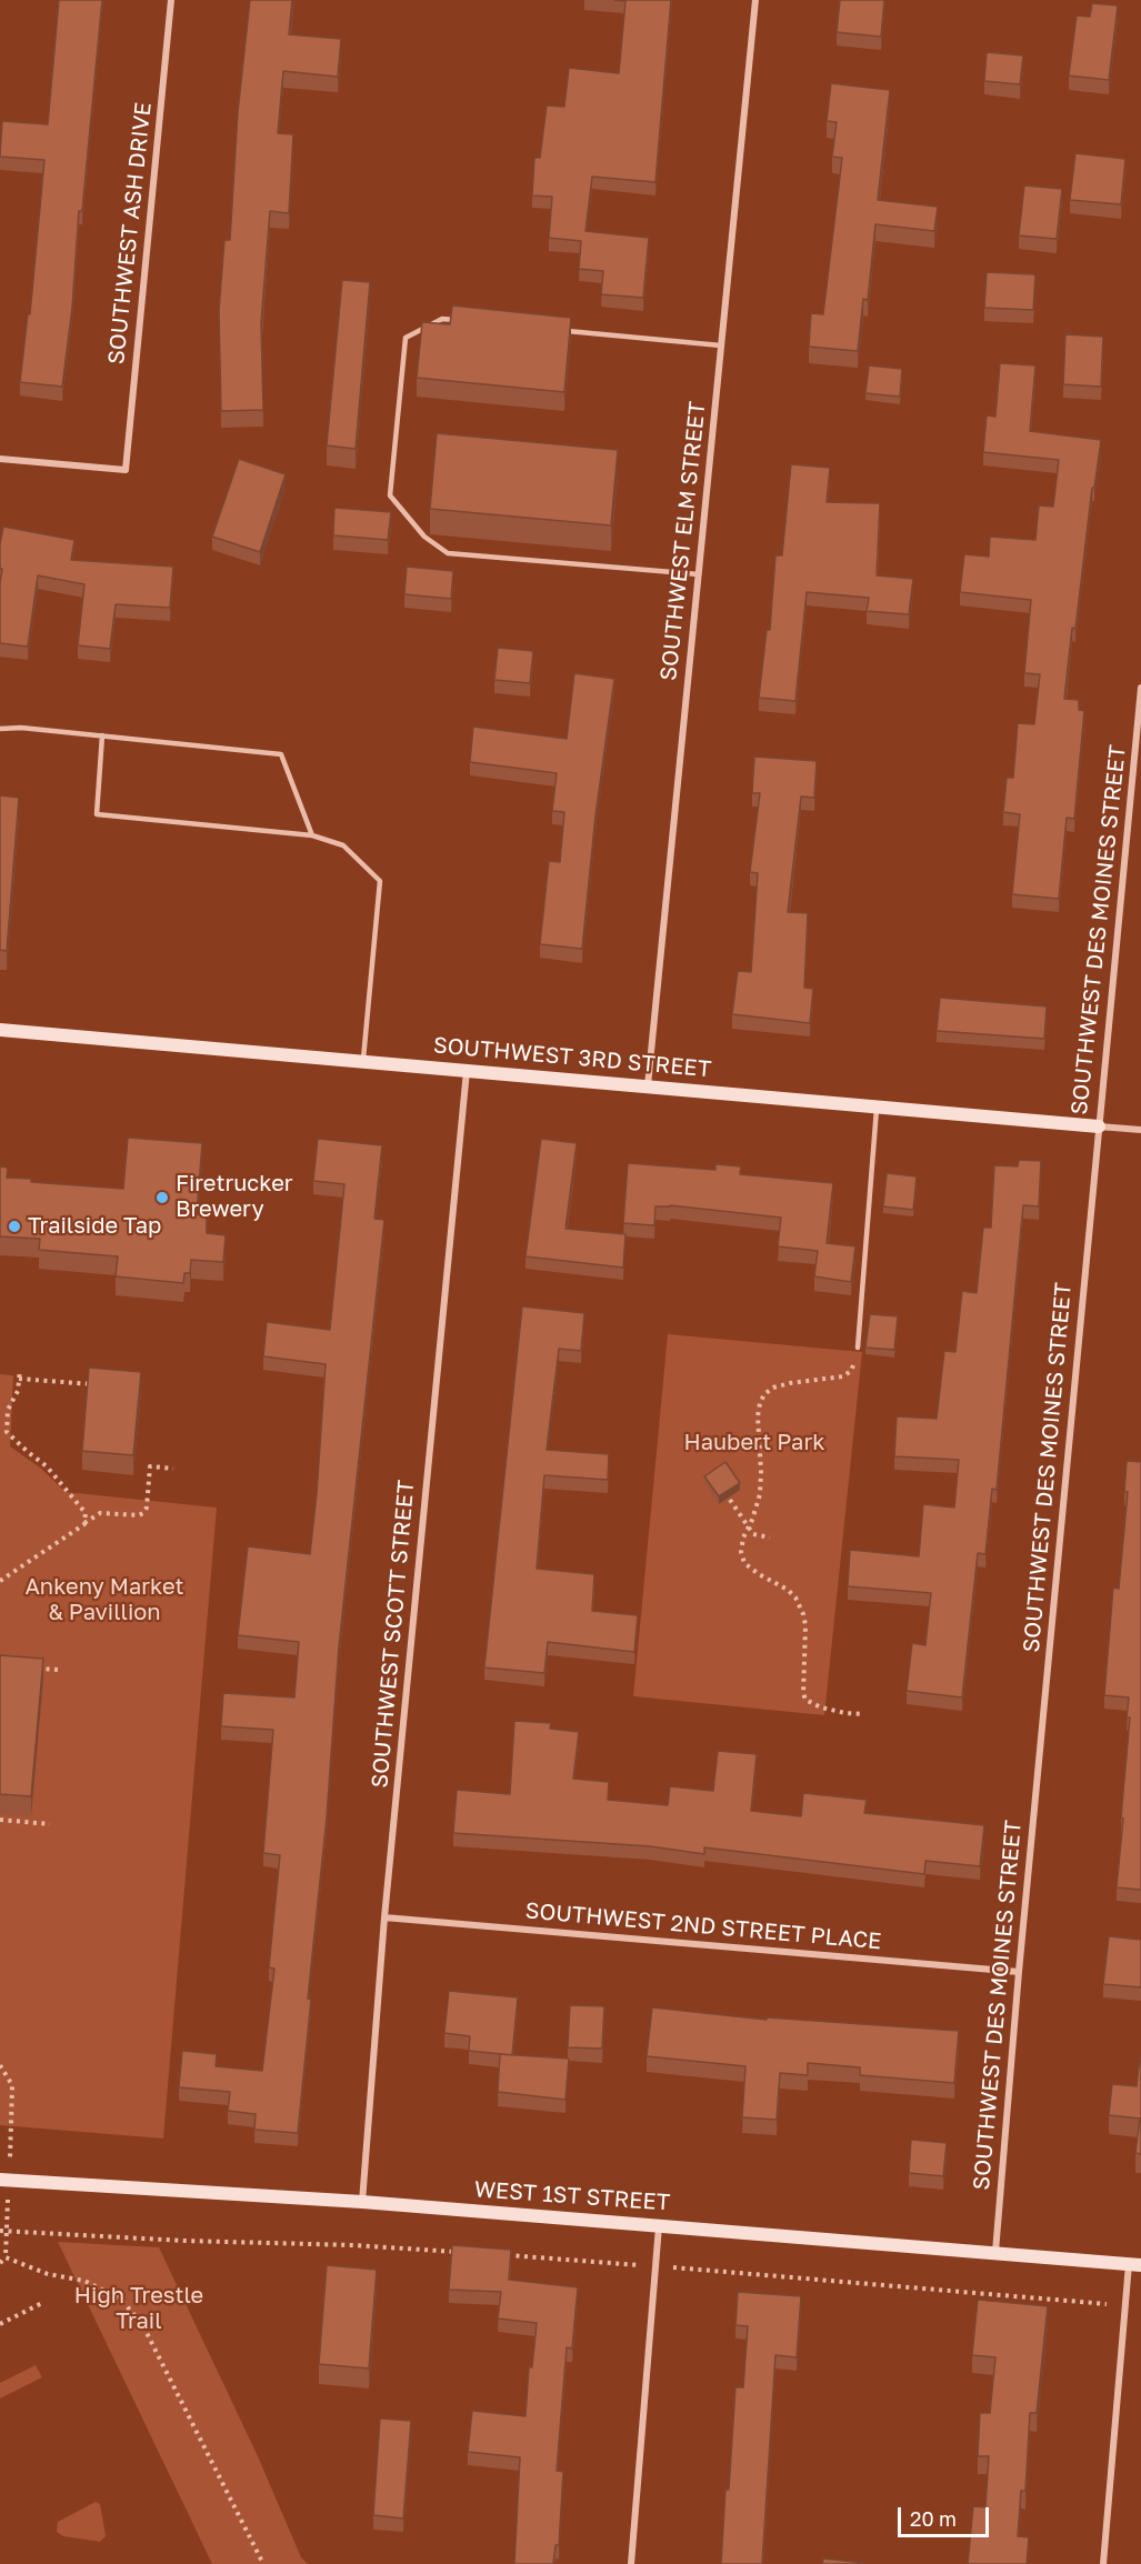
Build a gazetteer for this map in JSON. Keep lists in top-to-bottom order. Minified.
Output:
{"streets":{"main road":["SOUTHWEST 3RD STREET","WEST 1ST STREET"],"street":["SOUTHWEST ASH DRIVE","SOUTHWEST ELM STREET","SOUTHWEST DES MOINES STREET","SOUTHWEST SCOTT STREET","SOUTHWEST 2ND STREET PLACE"]},"crossings":[["SOUTHWEST ELM STREET","SOUTHWEST 3RD STREET"],["SOUTHWEST DES MOINES STREET","SOUTHWEST 3RD STREET"],["SOUTHWEST DES MOINES STREET","SOUTHWEST 2ND STREET PLACE"],["SOUTHWEST DES MOINES STREET","WEST 1ST STREET"],["SOUTHWEST 3RD STREET","SOUTHWEST SCOTT STREET"],["SOUTHWEST SCOTT STREET","SOUTHWEST 2ND STREET PLACE"],["SOUTHWEST SCOTT STREET","WEST 1ST STREET"]],"parks":["Haubert Park","Ankeny Market & Pavillion","High Trestle Trail"],"places":["Firetrucker Brewery","Trailside Tap"],"scale_bar":"20 m"}
